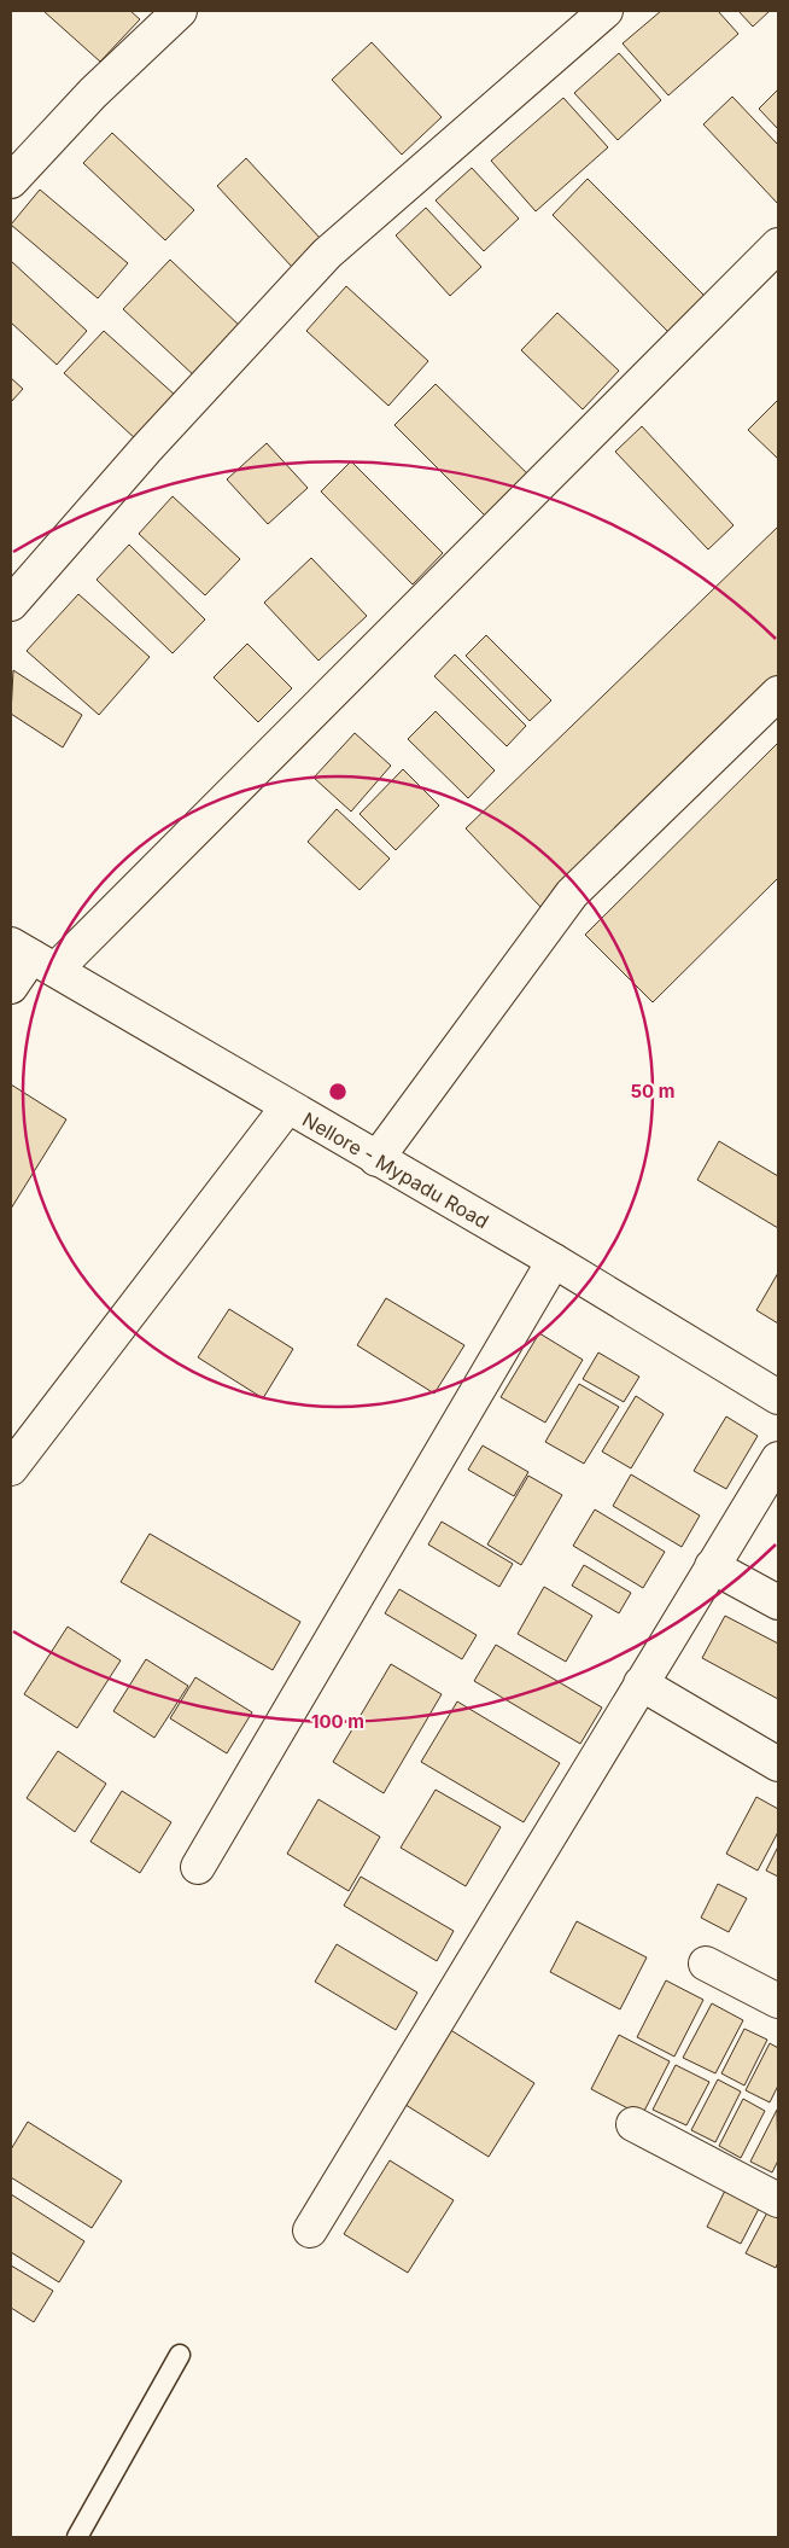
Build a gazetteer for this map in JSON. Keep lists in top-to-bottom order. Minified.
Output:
{"streets":{"street":["Nellore - Mypadu Road"]},"rings":["50 m","100 m"]}
